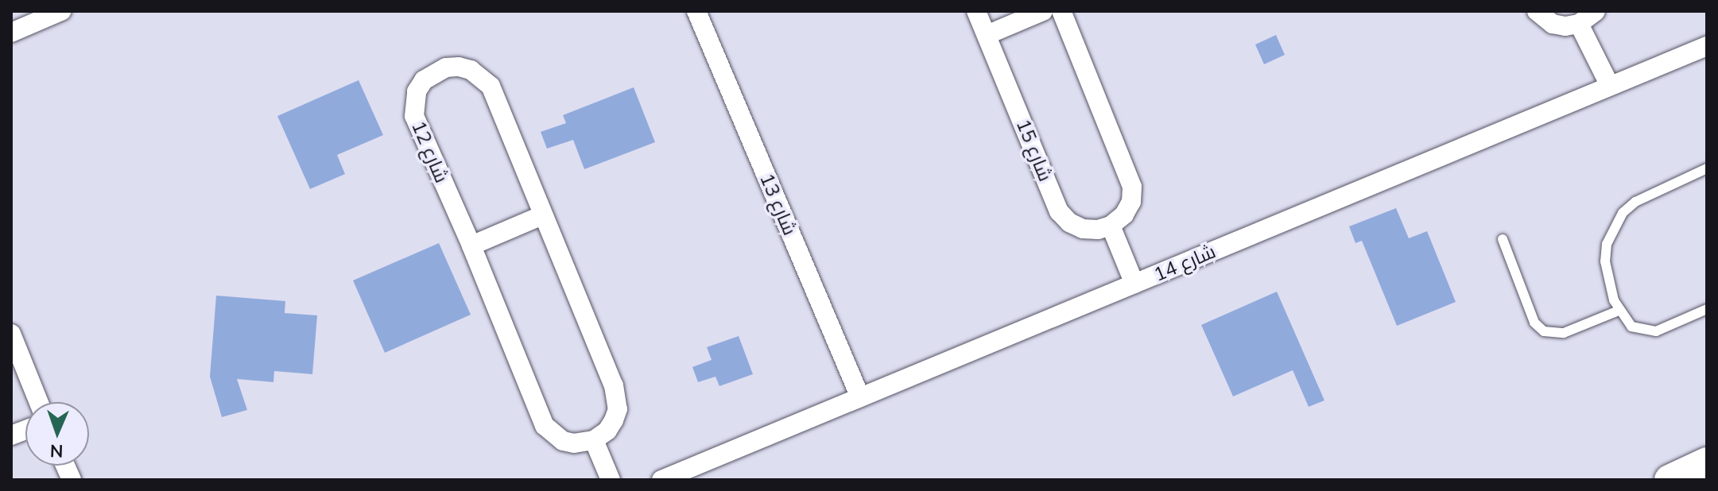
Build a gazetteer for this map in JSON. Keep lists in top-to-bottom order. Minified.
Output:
{"streets":{"street":["شارع 15","شارع 12","شارع 13","شارع 14"]},"crossings":[["شارع 13","شارع 14"]],"north":"bottom"}
